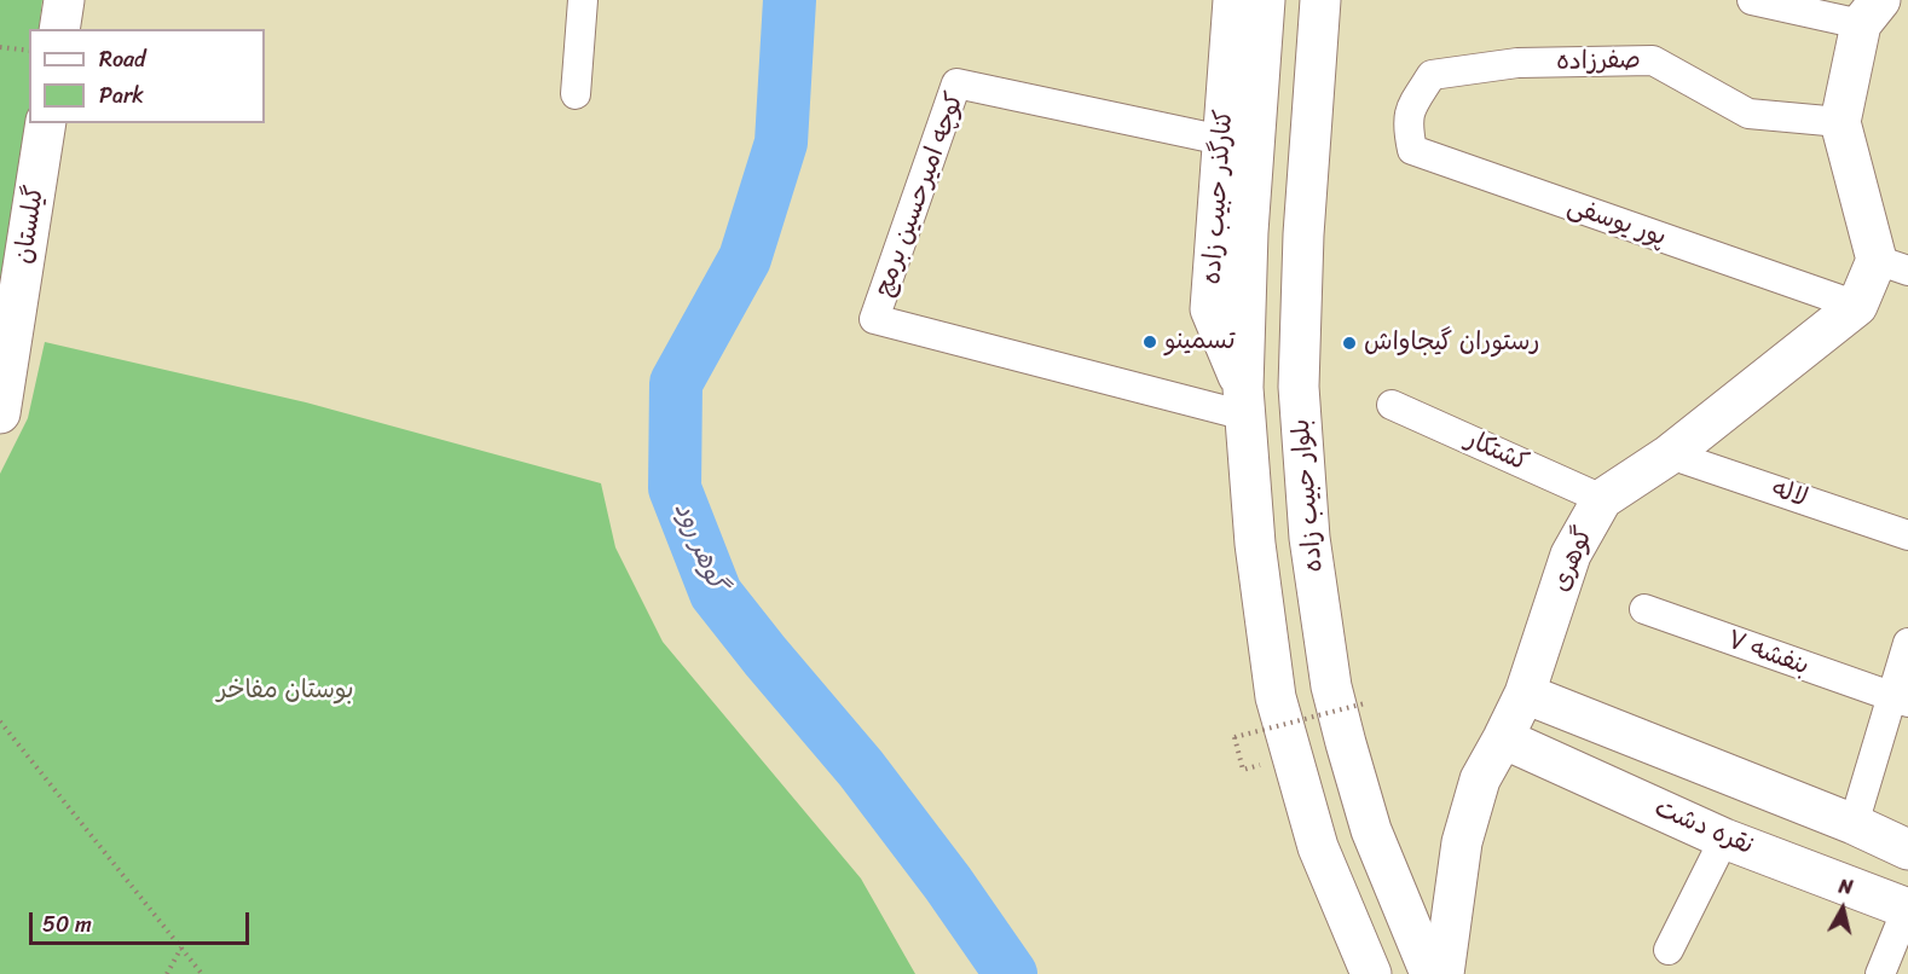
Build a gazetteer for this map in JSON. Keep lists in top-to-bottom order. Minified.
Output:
{"streets":{"main road":["کنارگذر حبیب زاده","گیلستان","بلوار حبیب زاده","گوهری","نقره دشت"],"street":["صفرزاده","کوچه امیرحسین برمچ","پور یوسفی","کشتکار","لاله","بنفشه ۷"]},"crossings":[["صفرزاده","پور یوسفی"],["کوچه امیرحسین برمچ","کنارگذر حبیب زاده"],["پور یوسفی","گوهری"],["کشتکار","گوهری"],["لاله","گوهری"],["گوهری","نقره دشت"]],"water":["گوهر رود"],"parks":["بوستان مفاخر"],"places":["تسمینو","رستوران گیجاواش"],"legend":["Road","Park"],"scale_bar":"50 m","north":"top"}
